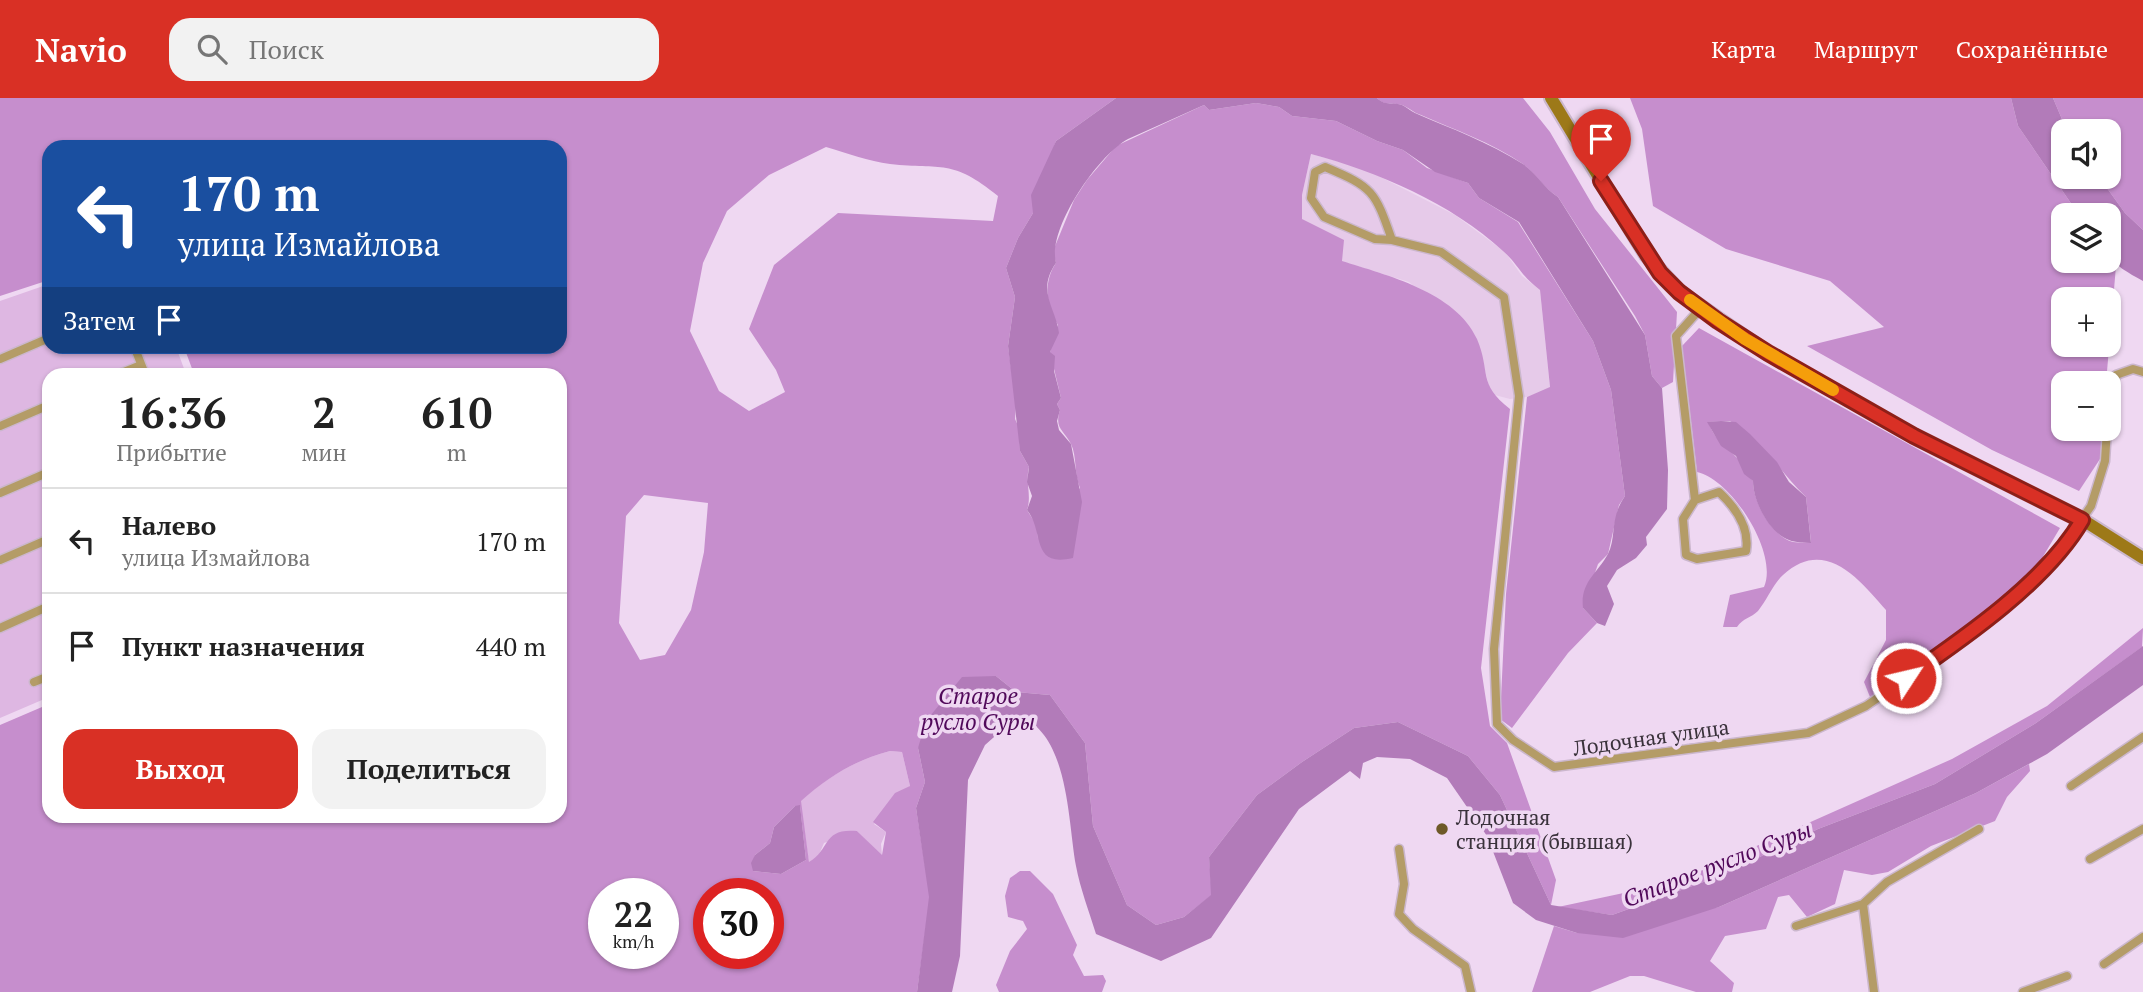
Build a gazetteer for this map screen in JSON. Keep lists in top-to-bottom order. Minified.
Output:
{"streets":{"street":["Лодочная улица"]},"water":["Старое русло Суры"],"places":["Лодочная станция (бывшая)"],"page":{"header":"Navio","search":"Поиск","nav":["Карта","Маршрут","Сохранённые"],"map_buttons":["+","−"],"turn":["170 m","улица Измайлова"],"then":"Затем","eta":["16:36","Прибытие","2","мин","610","m"],"list":[{"name":"Налево","note":"улица Измайлова","value":"170 m"},{"name":"Пункт назначения","value":"440 m"}],"buttons":["Выход","Поделиться"],"speed":"22 km/h","limit":"30"}}
